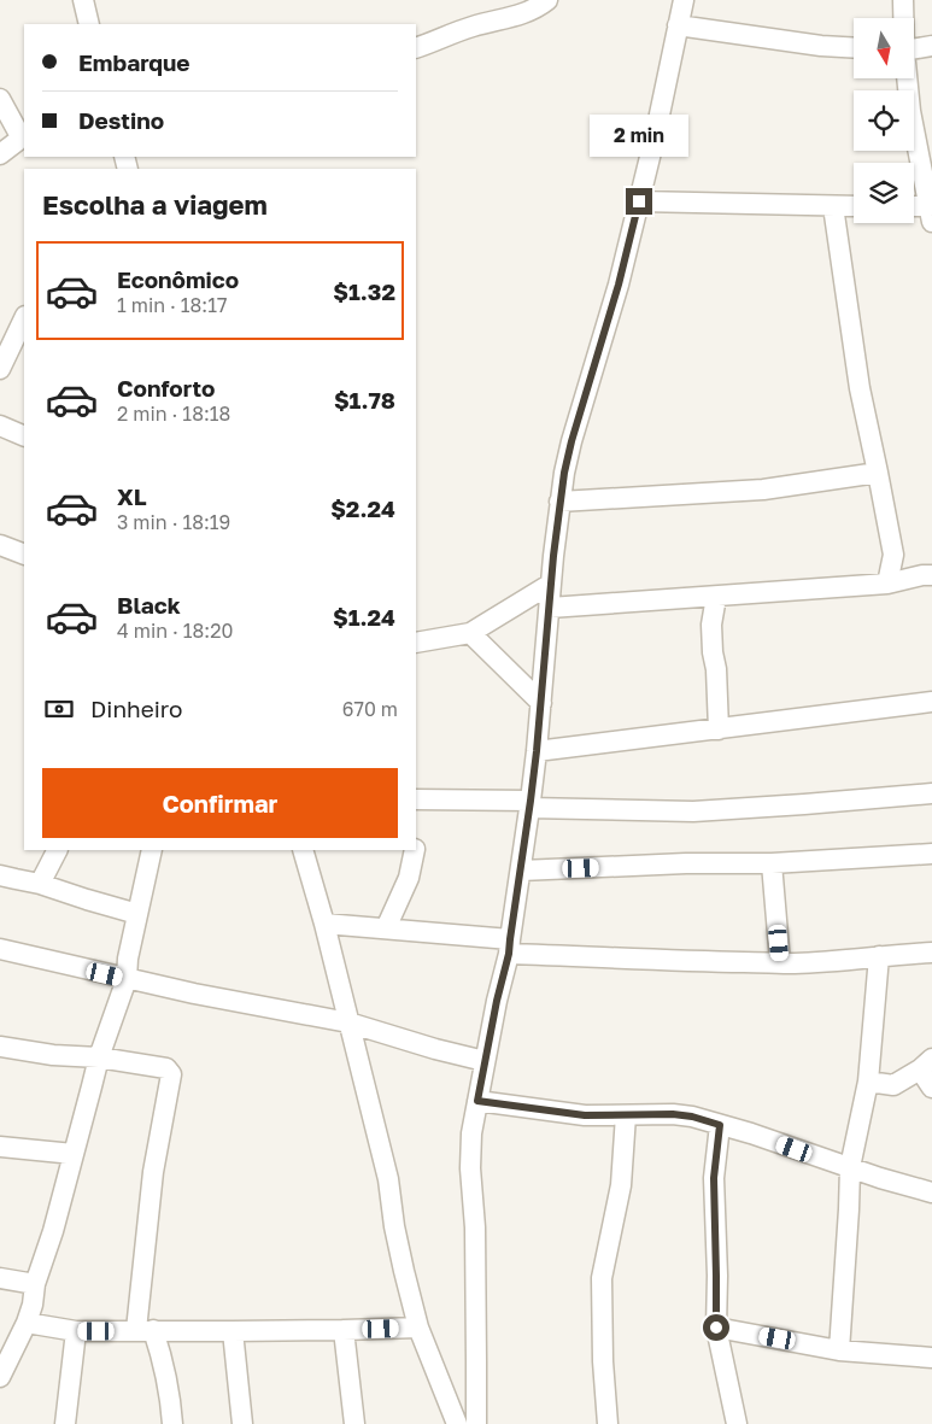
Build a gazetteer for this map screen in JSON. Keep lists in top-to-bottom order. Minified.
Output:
{"north":"bottom","page":{"banner":["Embarque","Destino"],"bubble":"2 min","heading":"Escolha a viagem","list":[{"name":"Econômico","note":"1 min · 18:17","value":"$1.32"},{"name":"Conforto","note":"2 min · 18:18","value":"$1.78"},{"name":"XL","note":"3 min · 18:19","value":"$2.24"},{"name":"Black","note":"4 min · 18:20","value":"$1.24"}],"pay":["Dinheiro","670 m"],"buttons":"Confirmar"}}
